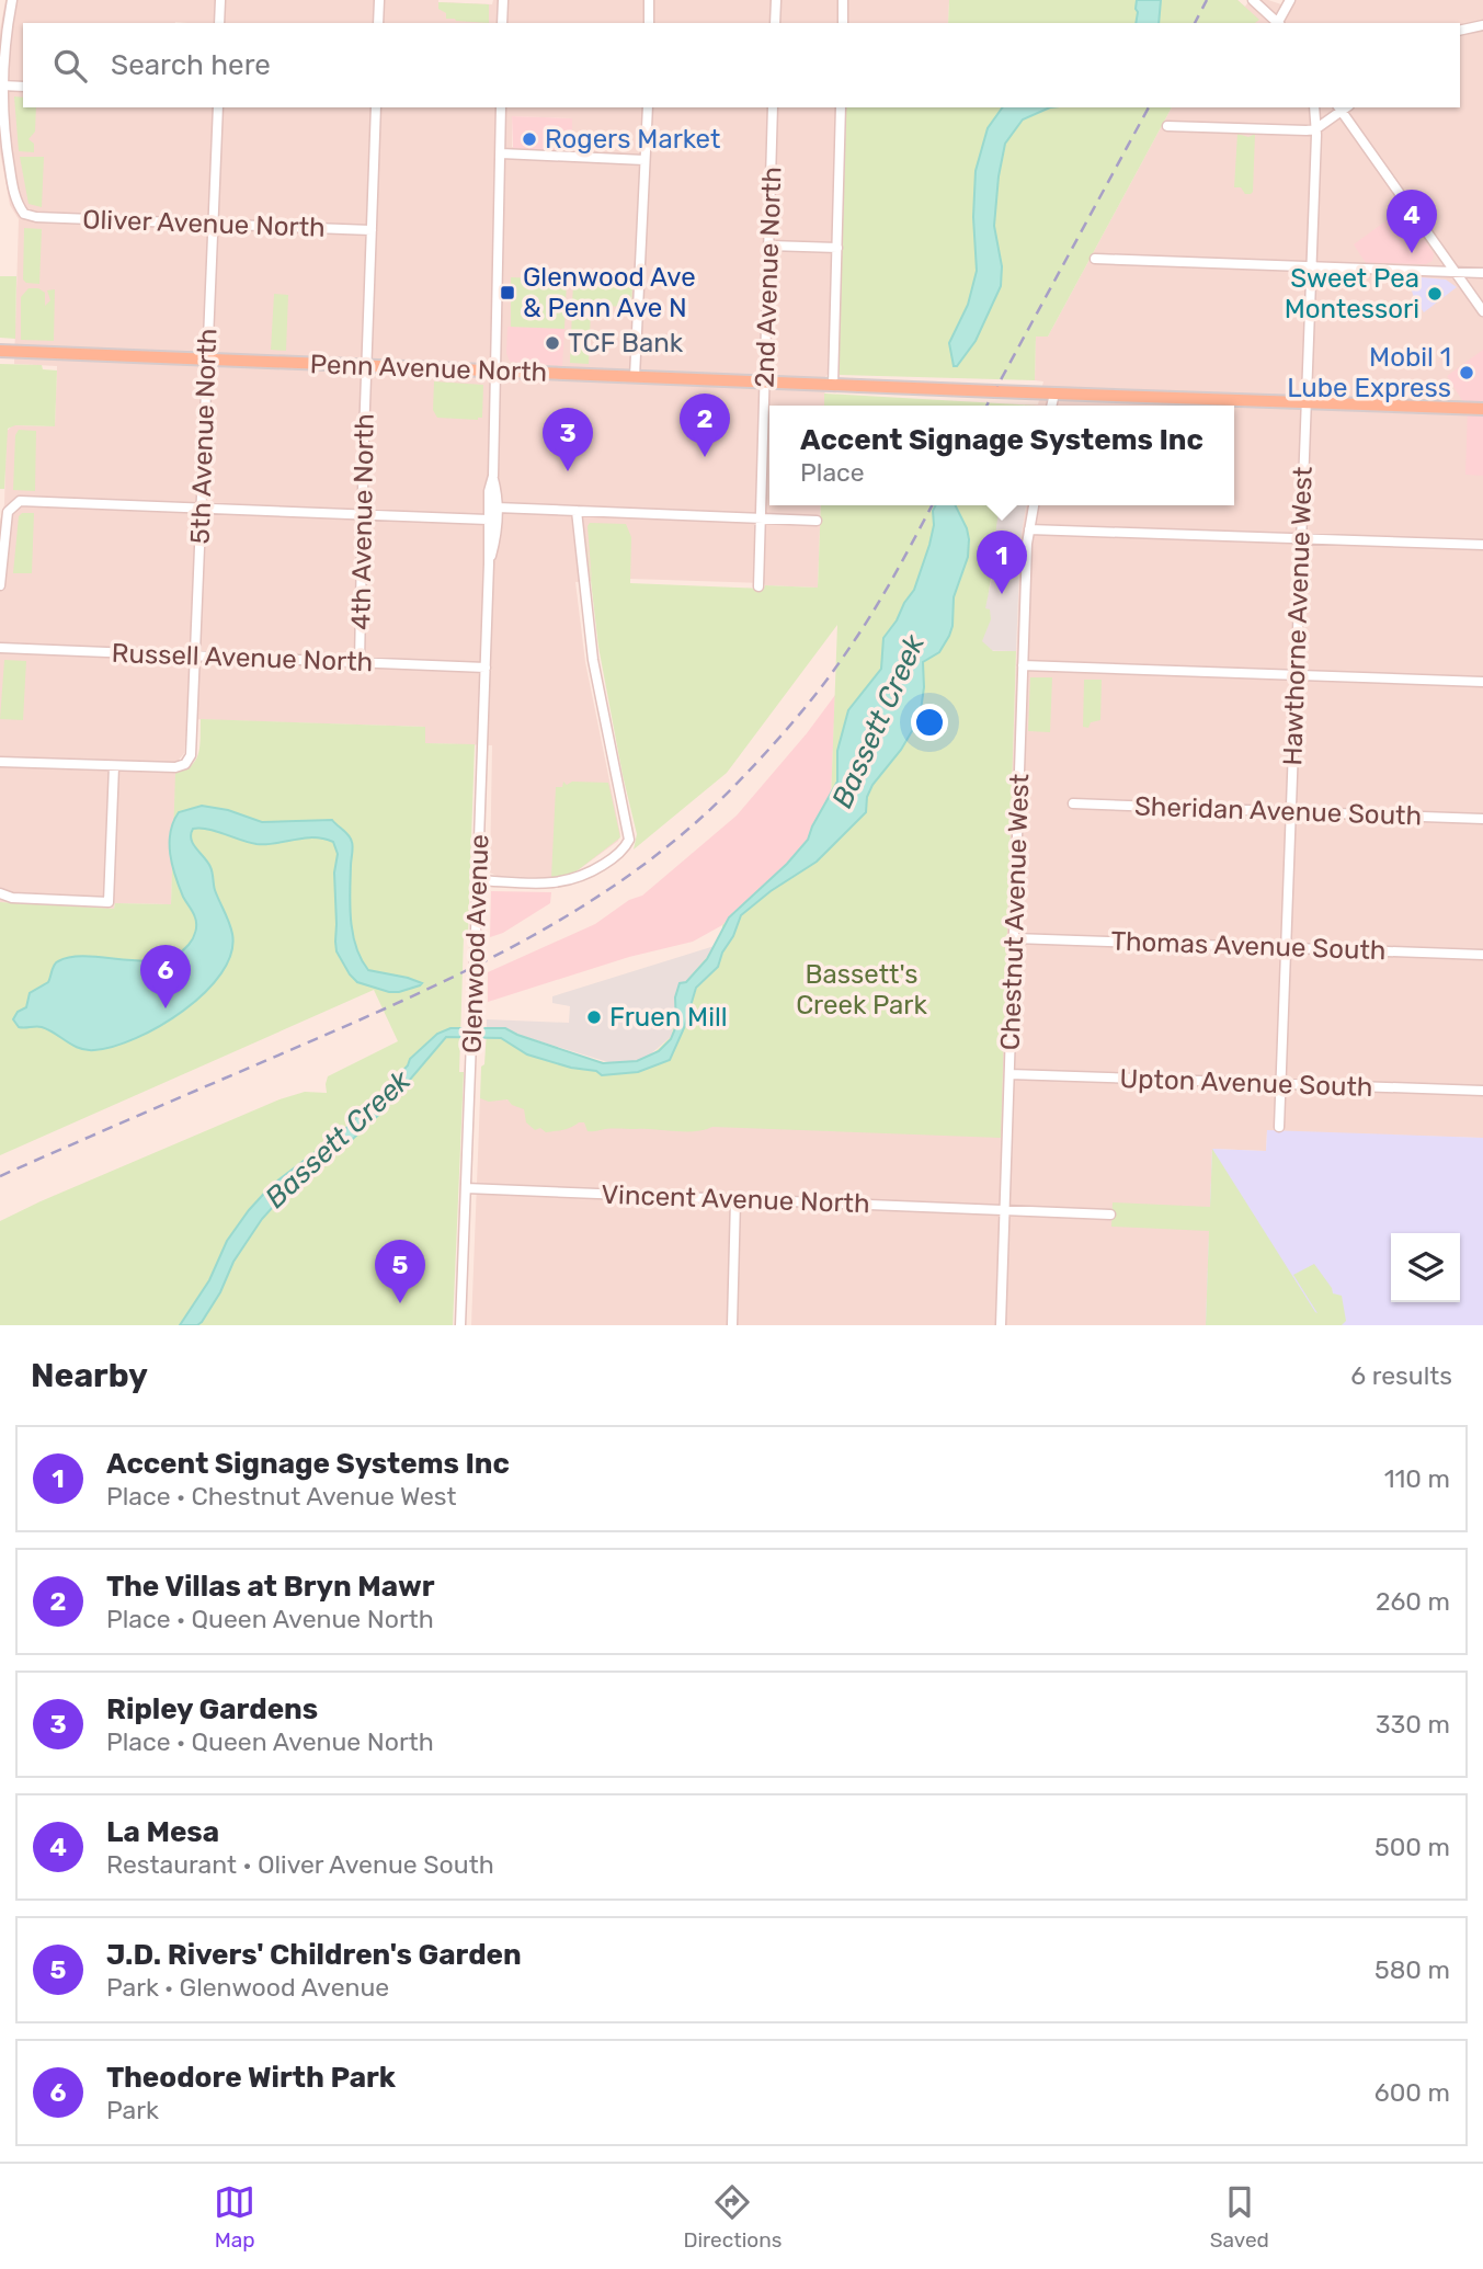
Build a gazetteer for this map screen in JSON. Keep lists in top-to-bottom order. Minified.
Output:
{"streets":{"main road":["Penn Avenue North"],"street":["Oliver Avenue North","2nd Avenue North","5th Avenue North","4th Avenue North","Hawthorne Avenue West","Russell Avenue North","Sheridan Avenue South","Chestnut Avenue West","Glenwood Avenue","Thomas Avenue South","Upton Avenue South","Vincent Avenue North"]},"crossings":[["Oliver Avenue North","5th Avenue North"],["Oliver Avenue North","4th Avenue North"],["2nd Avenue North","Penn Avenue North"],["Penn Avenue North","5th Avenue North"],["Penn Avenue North","4th Avenue North"],["Penn Avenue North","Hawthorne Avenue West"],["Penn Avenue North","Glenwood Avenue"],["5th Avenue North","Russell Avenue North"],["4th Avenue North","Russell Avenue North"],["Hawthorne Avenue West","Sheridan Avenue South"],["Hawthorne Avenue West","Thomas Avenue South"],["Hawthorne Avenue West","Upton Avenue South"],["Russell Avenue North","Glenwood Avenue"],["Chestnut Avenue West","Thomas Avenue South"],["Chestnut Avenue West","Upton Avenue South"],["Chestnut Avenue West","Vincent Avenue North"],["Glenwood Avenue","Vincent Avenue North"]],"water":["Bassett Creek"],"parks":["Bassett's Creek Park"],"places":{"other":["Rogers Market","Sweet Pea Montessori","TCF Bank","Mobil 1 Lube Express","Fruen Mill"],"transit":["Glenwood Ave & Penn Ave N"]},"page":{"search":"Search here","pins":["4","2","3","1","6","5"],"popup":["Accent Signage Systems Inc","Place"],"heading":["Nearby","6 results"],"list":[{"mark":"1","name":"Accent Signage Systems Inc","note":"Place · Chestnut Avenue West","value":"110 m"},{"mark":"2","name":"The Villas at Bryn Mawr","note":"Place · Queen Avenue North","value":"260 m"},{"mark":"3","name":"Ripley Gardens","note":"Place · Queen Avenue North","value":"330 m"},{"mark":"4","name":"La Mesa","note":"Restaurant · Oliver Avenue South","value":"500 m"},{"mark":"5","name":"J.D. Rivers' Children's Garden","note":"Park · Glenwood Avenue","value":"580 m"},{"mark":"6","name":"Theodore Wirth Park","note":"Park","value":"600 m"}],"nav":["Map","Directions","Saved"]}}
